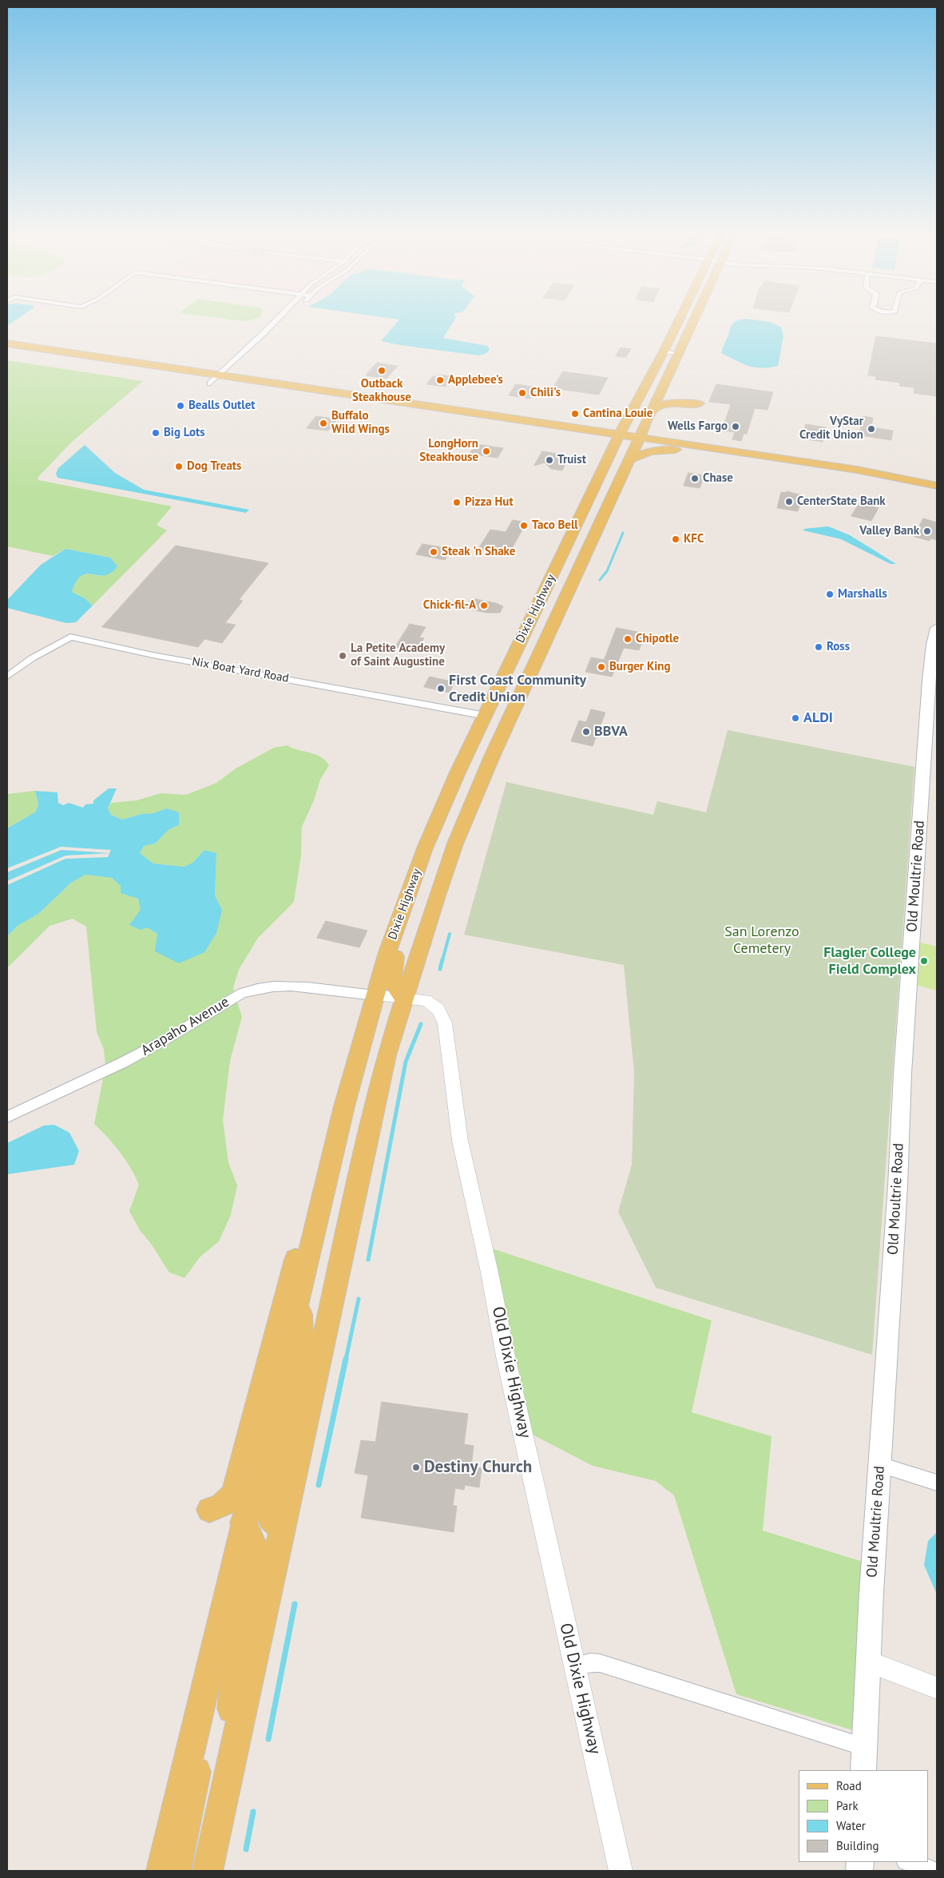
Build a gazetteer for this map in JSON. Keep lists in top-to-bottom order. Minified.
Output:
{"streets":{"main road":["Dixie Highway","Old Moultrie Road"],"street":["Nix Boat Yard Road","Arapaho Avenue","Old Dixie Highway"]},"crossings":[["Dixie Highway","Nix Boat Yard Road"],["Dixie Highway","Arapaho Avenue"],["Dixie Highway","Old Dixie Highway"],["Arapaho Avenue","Old Dixie Highway"]],"parks":["San Lorenzo Cemetery"],"places":["Outback Steakhouse","Applebee's","Chili's","Bealls Outlet","Cantina Louie","Buffalo Wild Wings","Wells Fargo","VyStar Credit Union","Big Lots","LongHorn Steakhouse","Truist","Dog Treats","Chase","CenterState Bank","Pizza Hut","Taco Bell","Valley Bank","KFC","Steak 'n Shake","Marshalls","Chick-fil-A","Chipotle","Ross","La Petite Academy of Saint Augustine","Burger King","First Coast Community Credit Union","ALDI","BBVA","Flagler College Field Complex","Destiny Church"],"legend":["Road","Park","Water","Building"]}
